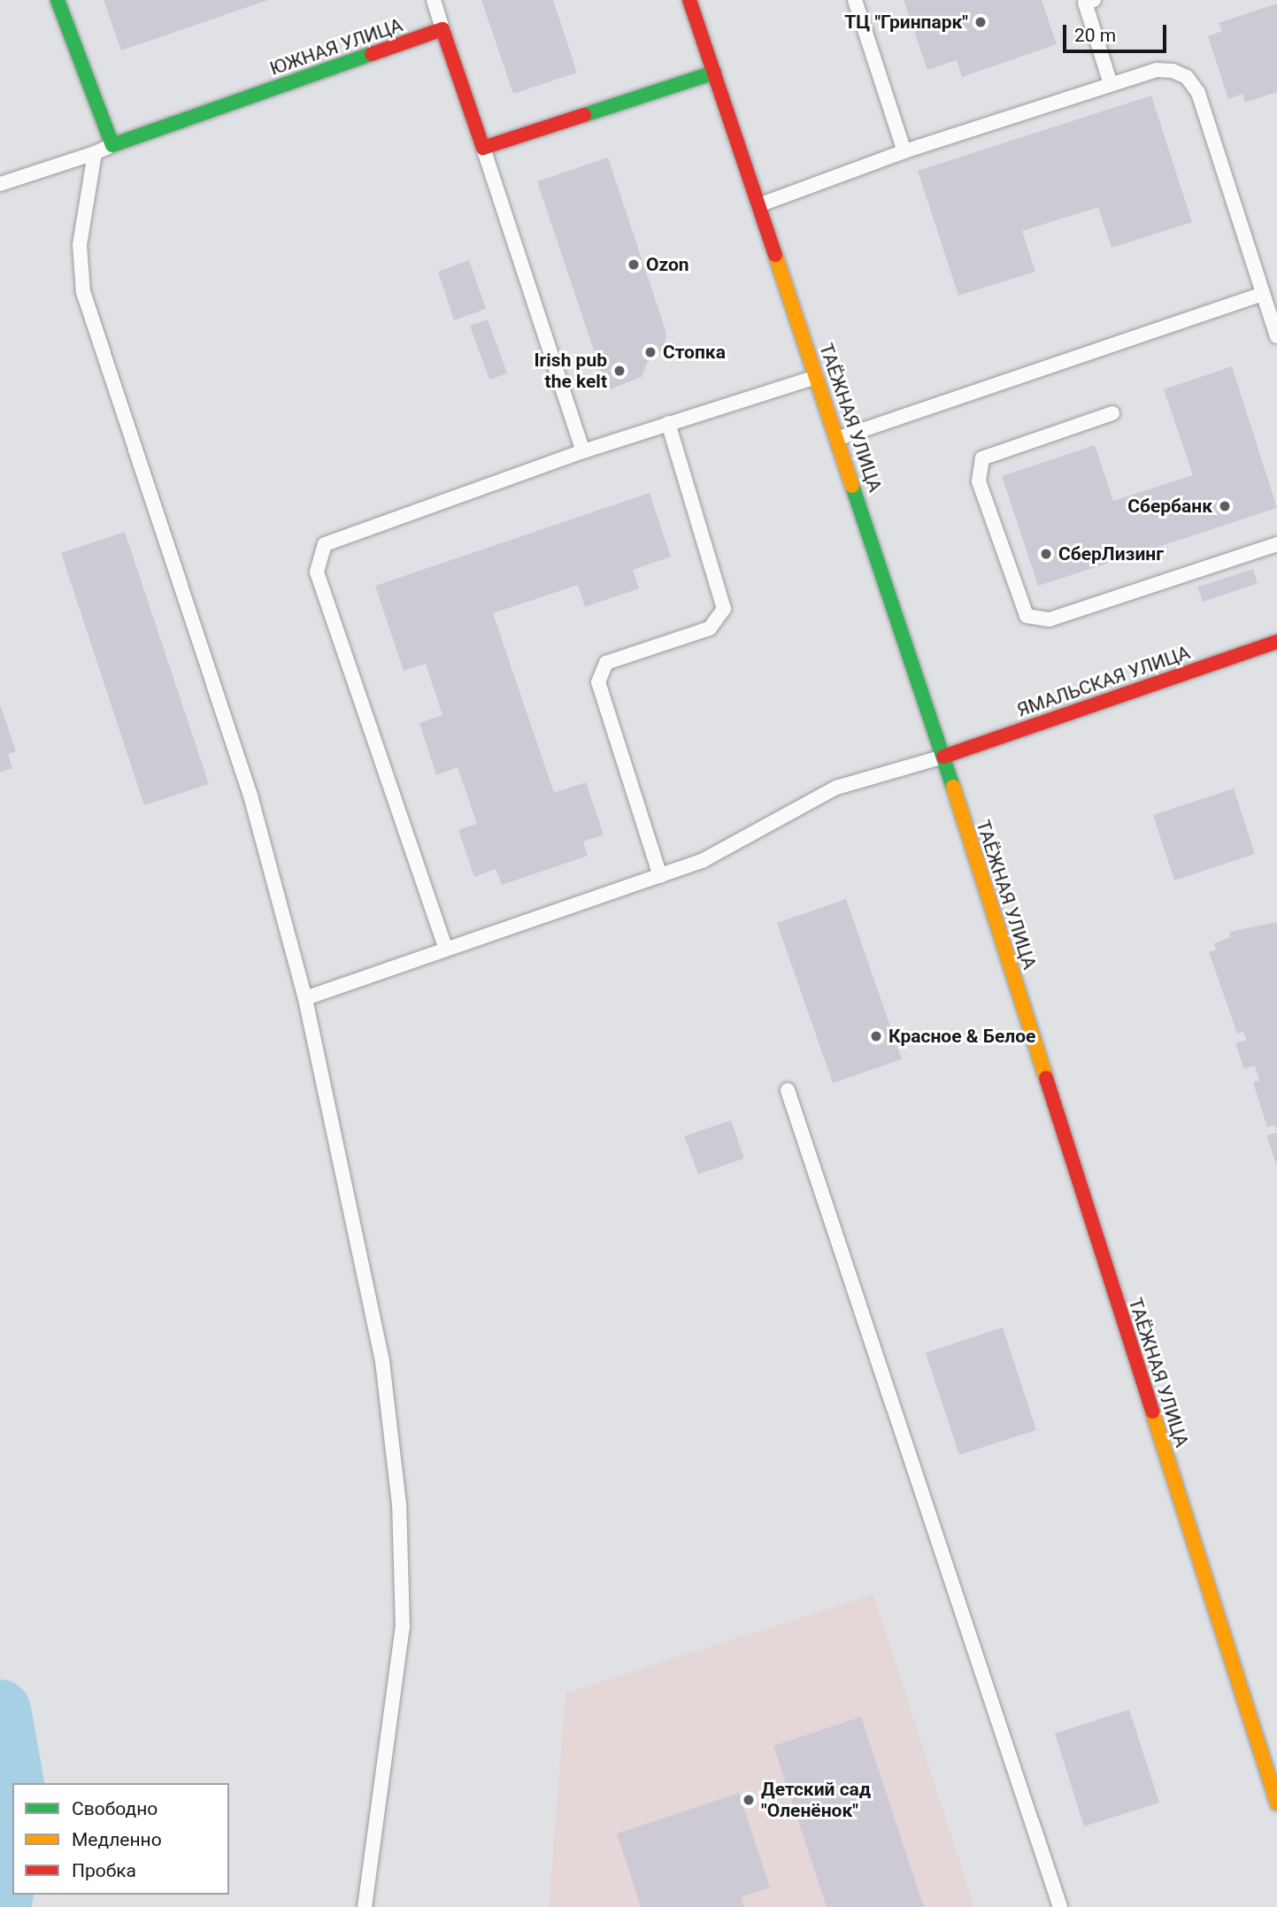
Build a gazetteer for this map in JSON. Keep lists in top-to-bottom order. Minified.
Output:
{"streets":{"street":["ЮЖНАЯ УЛИЦА","ТАЁЖНАЯ УЛИЦА","ЯМАЛЬСКАЯ УЛИЦА"]},"crossings":[["ТАЁЖНАЯ УЛИЦА","ЯМАЛЬСКАЯ УЛИЦА"]],"places":["ТЦ \"Гринпарк\"","Ozon","Стопка","Irish pub the kelt","Сбербанк","СберЛизинг","Красное & Белое","Детский сад \"Оленёнок\""],"legend":["Свободно","Медленно","Пробка"],"scale_bar":"20 m"}
